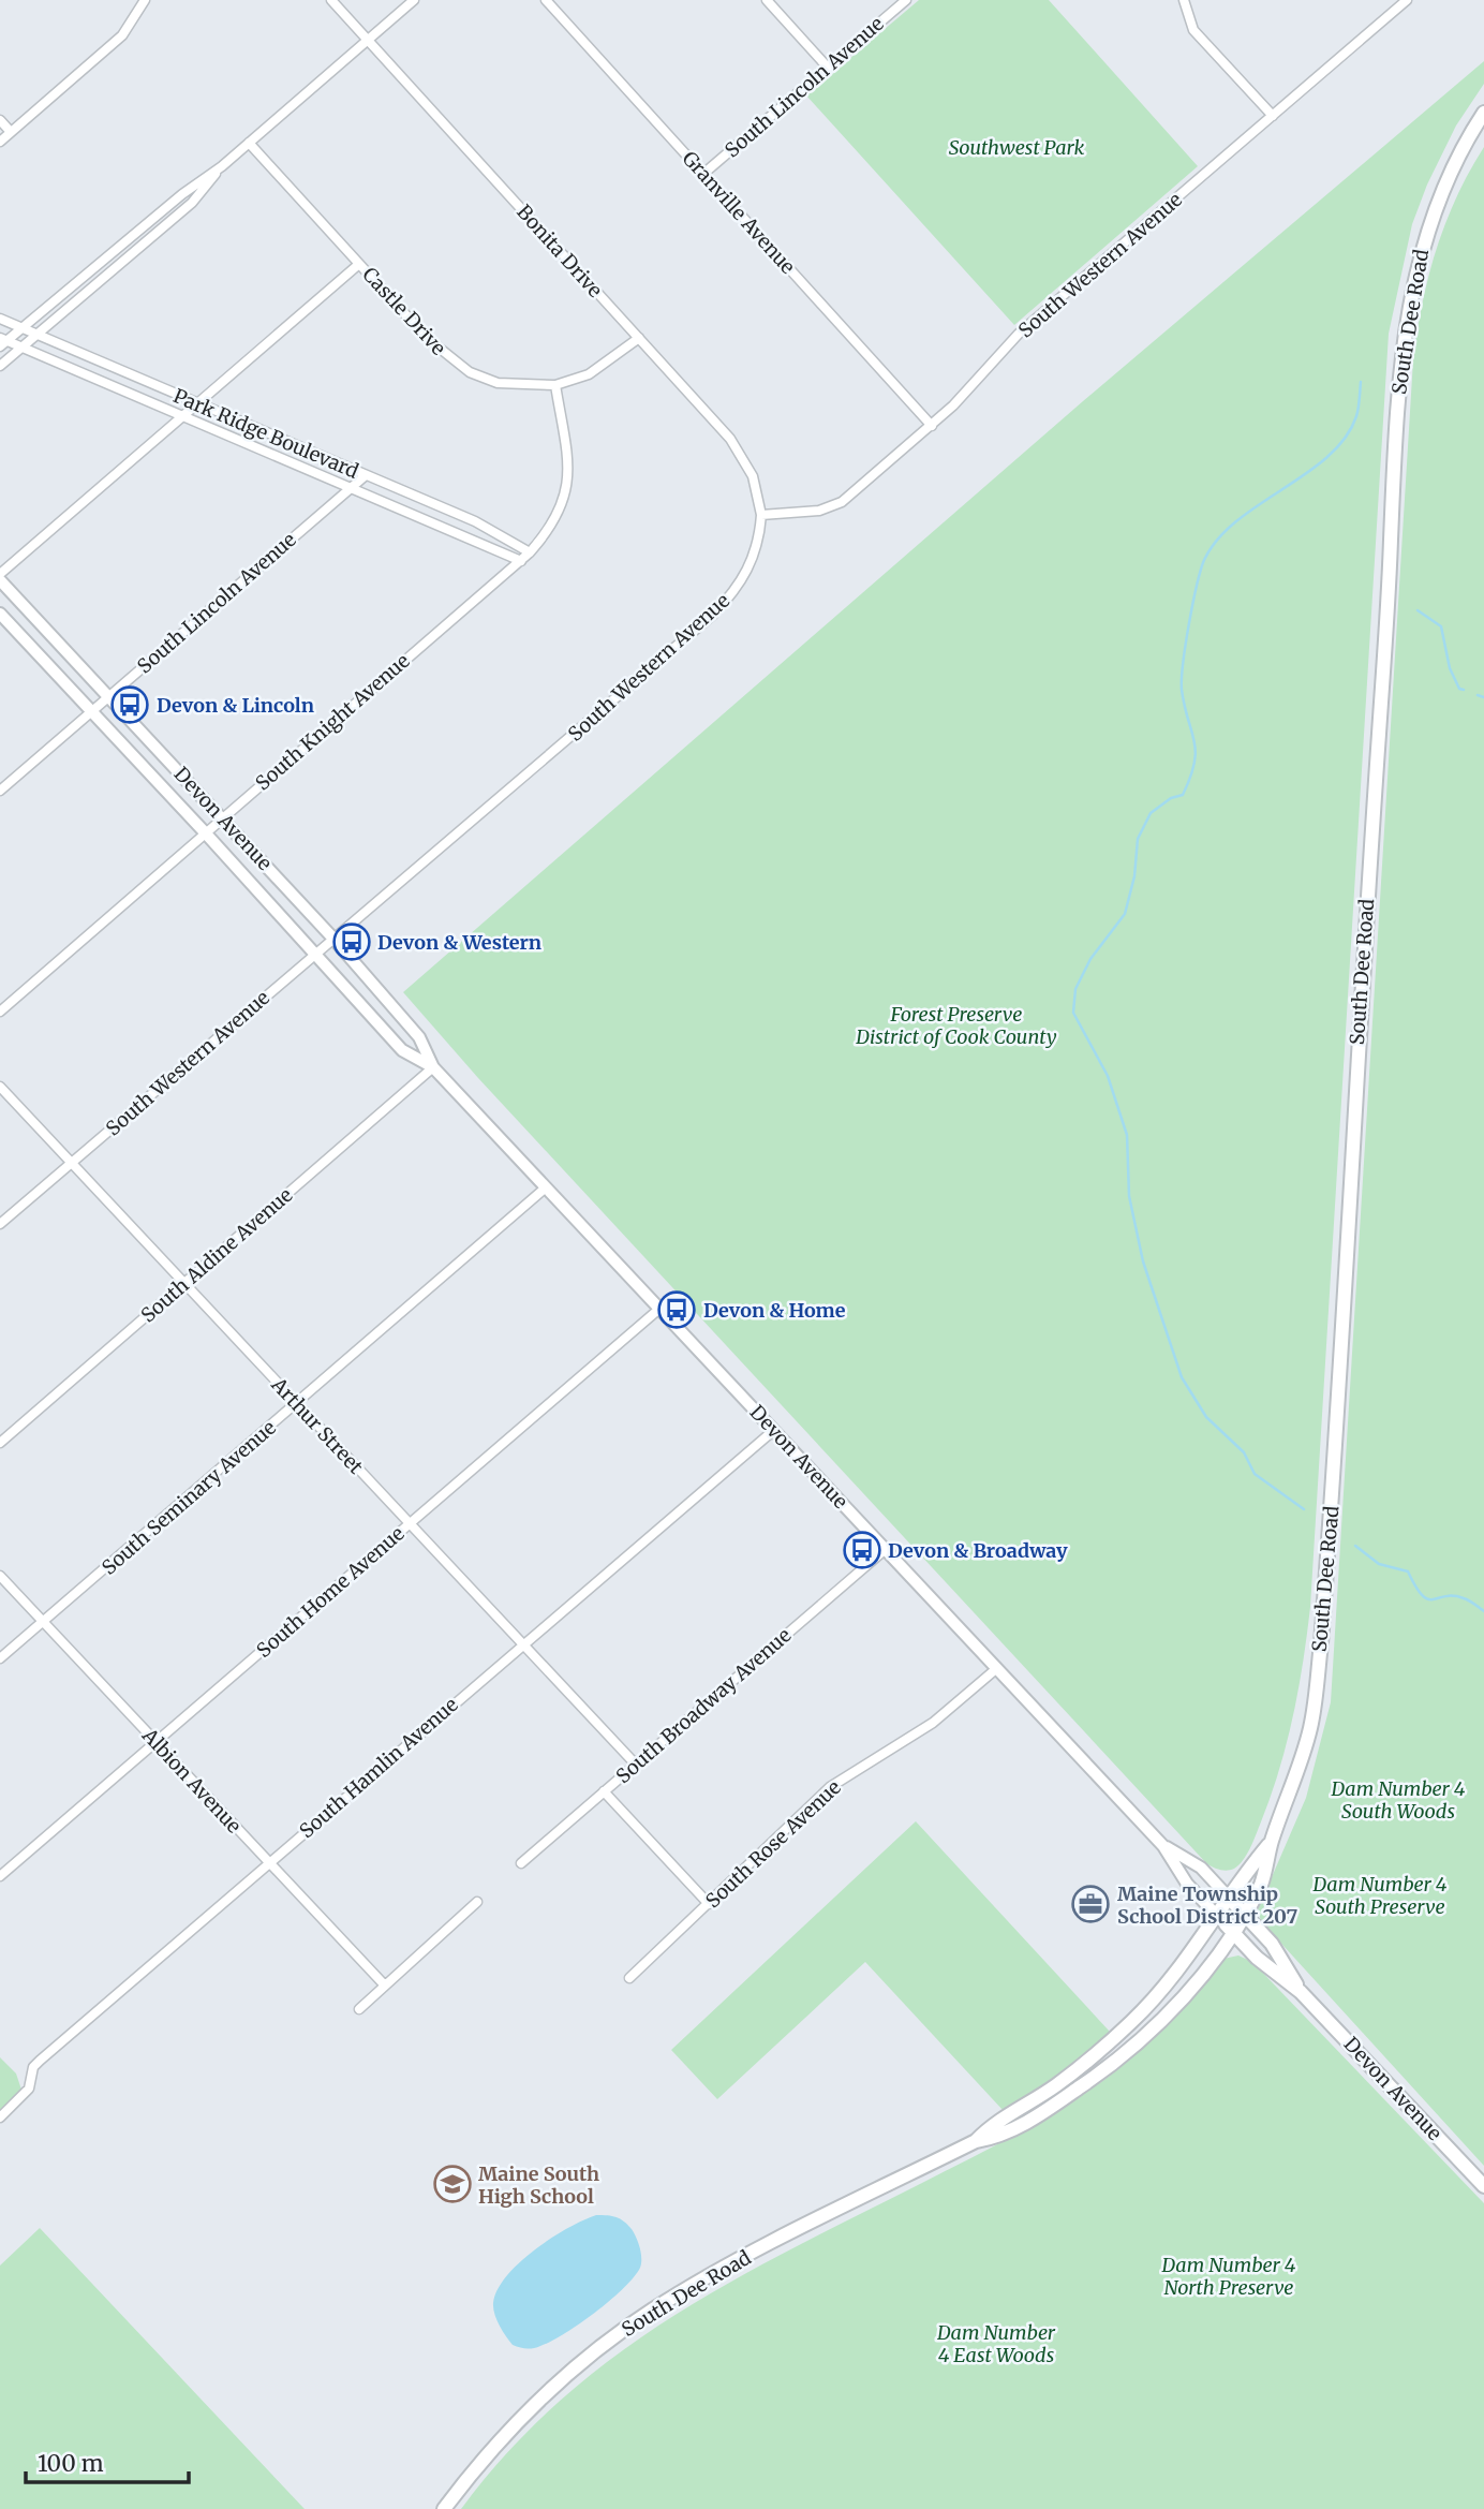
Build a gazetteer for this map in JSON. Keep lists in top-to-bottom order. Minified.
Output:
{"streets":{"main road":["South Dee Road","Devon Avenue"],"street":["South Lincoln Avenue","Granville Avenue","Bonita Drive","South Western Avenue","Castle Drive","Park Ridge Boulevard","South Knight Avenue","South Aldine Avenue","Arthur Street","South Seminary Avenue","South Home Avenue","South Broadway Avenue","South Hamlin Avenue","Albion Avenue","South Rose Avenue"]},"crossings":[["South Lincoln Avenue","Granville Avenue"],["South Lincoln Avenue","Park Ridge Boulevard"],["South Lincoln Avenue","Devon Avenue"],["Granville Avenue","South Western Avenue"],["Bonita Drive","South Western Avenue"],["Bonita Drive","Castle Drive"],["South Western Avenue","Devon Avenue"],["South Western Avenue","Arthur Street"],["Castle Drive","South Knight Avenue"],["South Dee Road","Devon Avenue"],["Park Ridge Boulevard","South Knight Avenue"],["South Knight Avenue","Devon Avenue"],["Devon Avenue","South Aldine Avenue"],["Devon Avenue","South Seminary Avenue"],["Devon Avenue","South Home Avenue"],["Devon Avenue","South Broadway Avenue"],["Devon Avenue","South Hamlin Avenue"],["Devon Avenue","South Rose Avenue"],["South Aldine Avenue","Arthur Street"],["Arthur Street","South Seminary Avenue"],["Arthur Street","South Home Avenue"],["Arthur Street","South Broadway Avenue"],["Arthur Street","South Hamlin Avenue"],["South Seminary Avenue","Albion Avenue"],["South Home Avenue","Albion Avenue"],["South Hamlin Avenue","Albion Avenue"]],"parks":["Southwest Park","Forest Preserve District of Cook County","Dam Number 4 South Woods","Dam Number 4 South Preserve","Dam Number 4 North Preserve","Dam Number 4 East Woods"],"places":{"bus stop":["Devon & Lincoln","Devon & Western","Devon & Home","Devon & Broadway"],"office":["Maine Township School District 207"],"school or university":["Maine South High School"]},"scale_bar":"100 m"}
